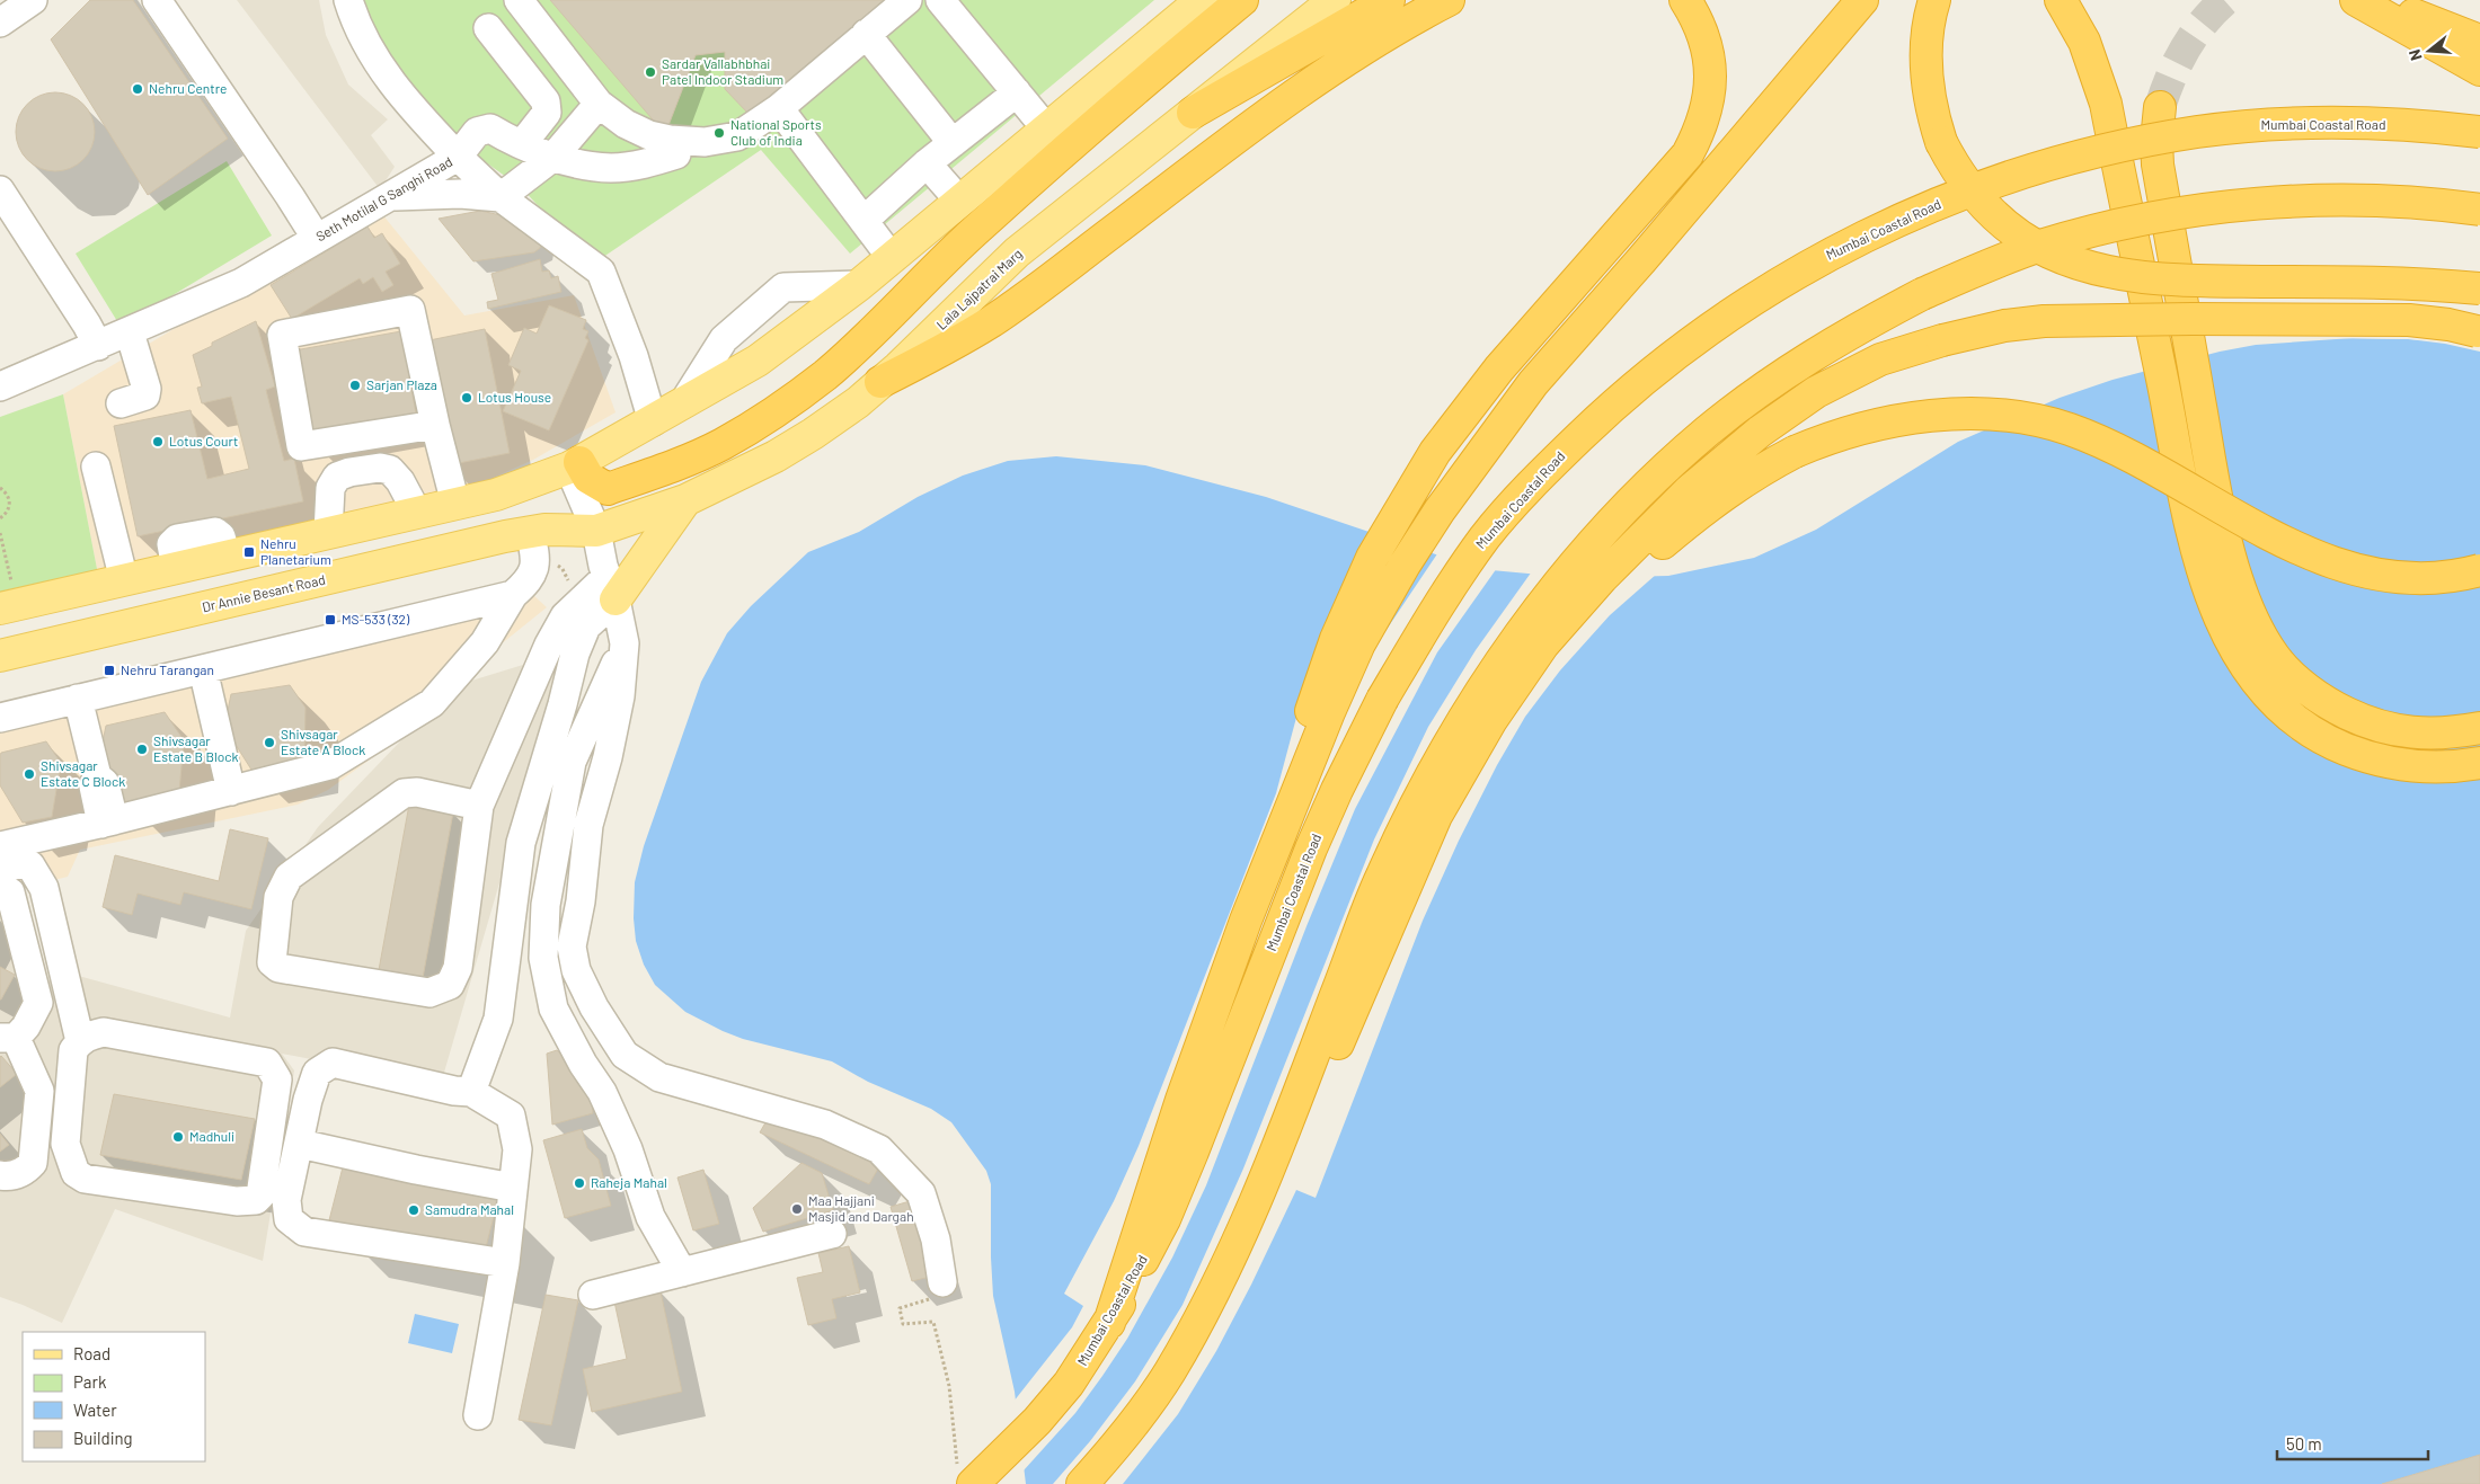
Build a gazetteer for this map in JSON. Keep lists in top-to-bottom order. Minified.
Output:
{"streets":{"highway":["Mumbai Coastal Road"],"main road":["Lala Lajpatrai Marg","Dr Annie Besant Road"],"street":["Seth Motilal G Sanghi Road"]},"crossings":[["Lala Lajpatrai Marg","Dr Annie Besant Road"]],"places":{"other":["Sardar Vallabhbhai Patel Indoor Stadium","Nehru Centre","National Sports Club of India","Sarjan Plaza","Lotus House","Lotus Court","Shivsagar Estate A Block","Shivsagar Estate B Block","Shivsagar Estate C Block","Madhuli","Raheja Mahal","Maa Hajjani Masjid and Dargah","Samudra Mahal"],"transit":["Nehru Planetarium","MS-533 (32)","Nehru Tarangan"]},"legend":["Road","Park","Water","Building"],"scale_bar":"50 m","north":"left"}
